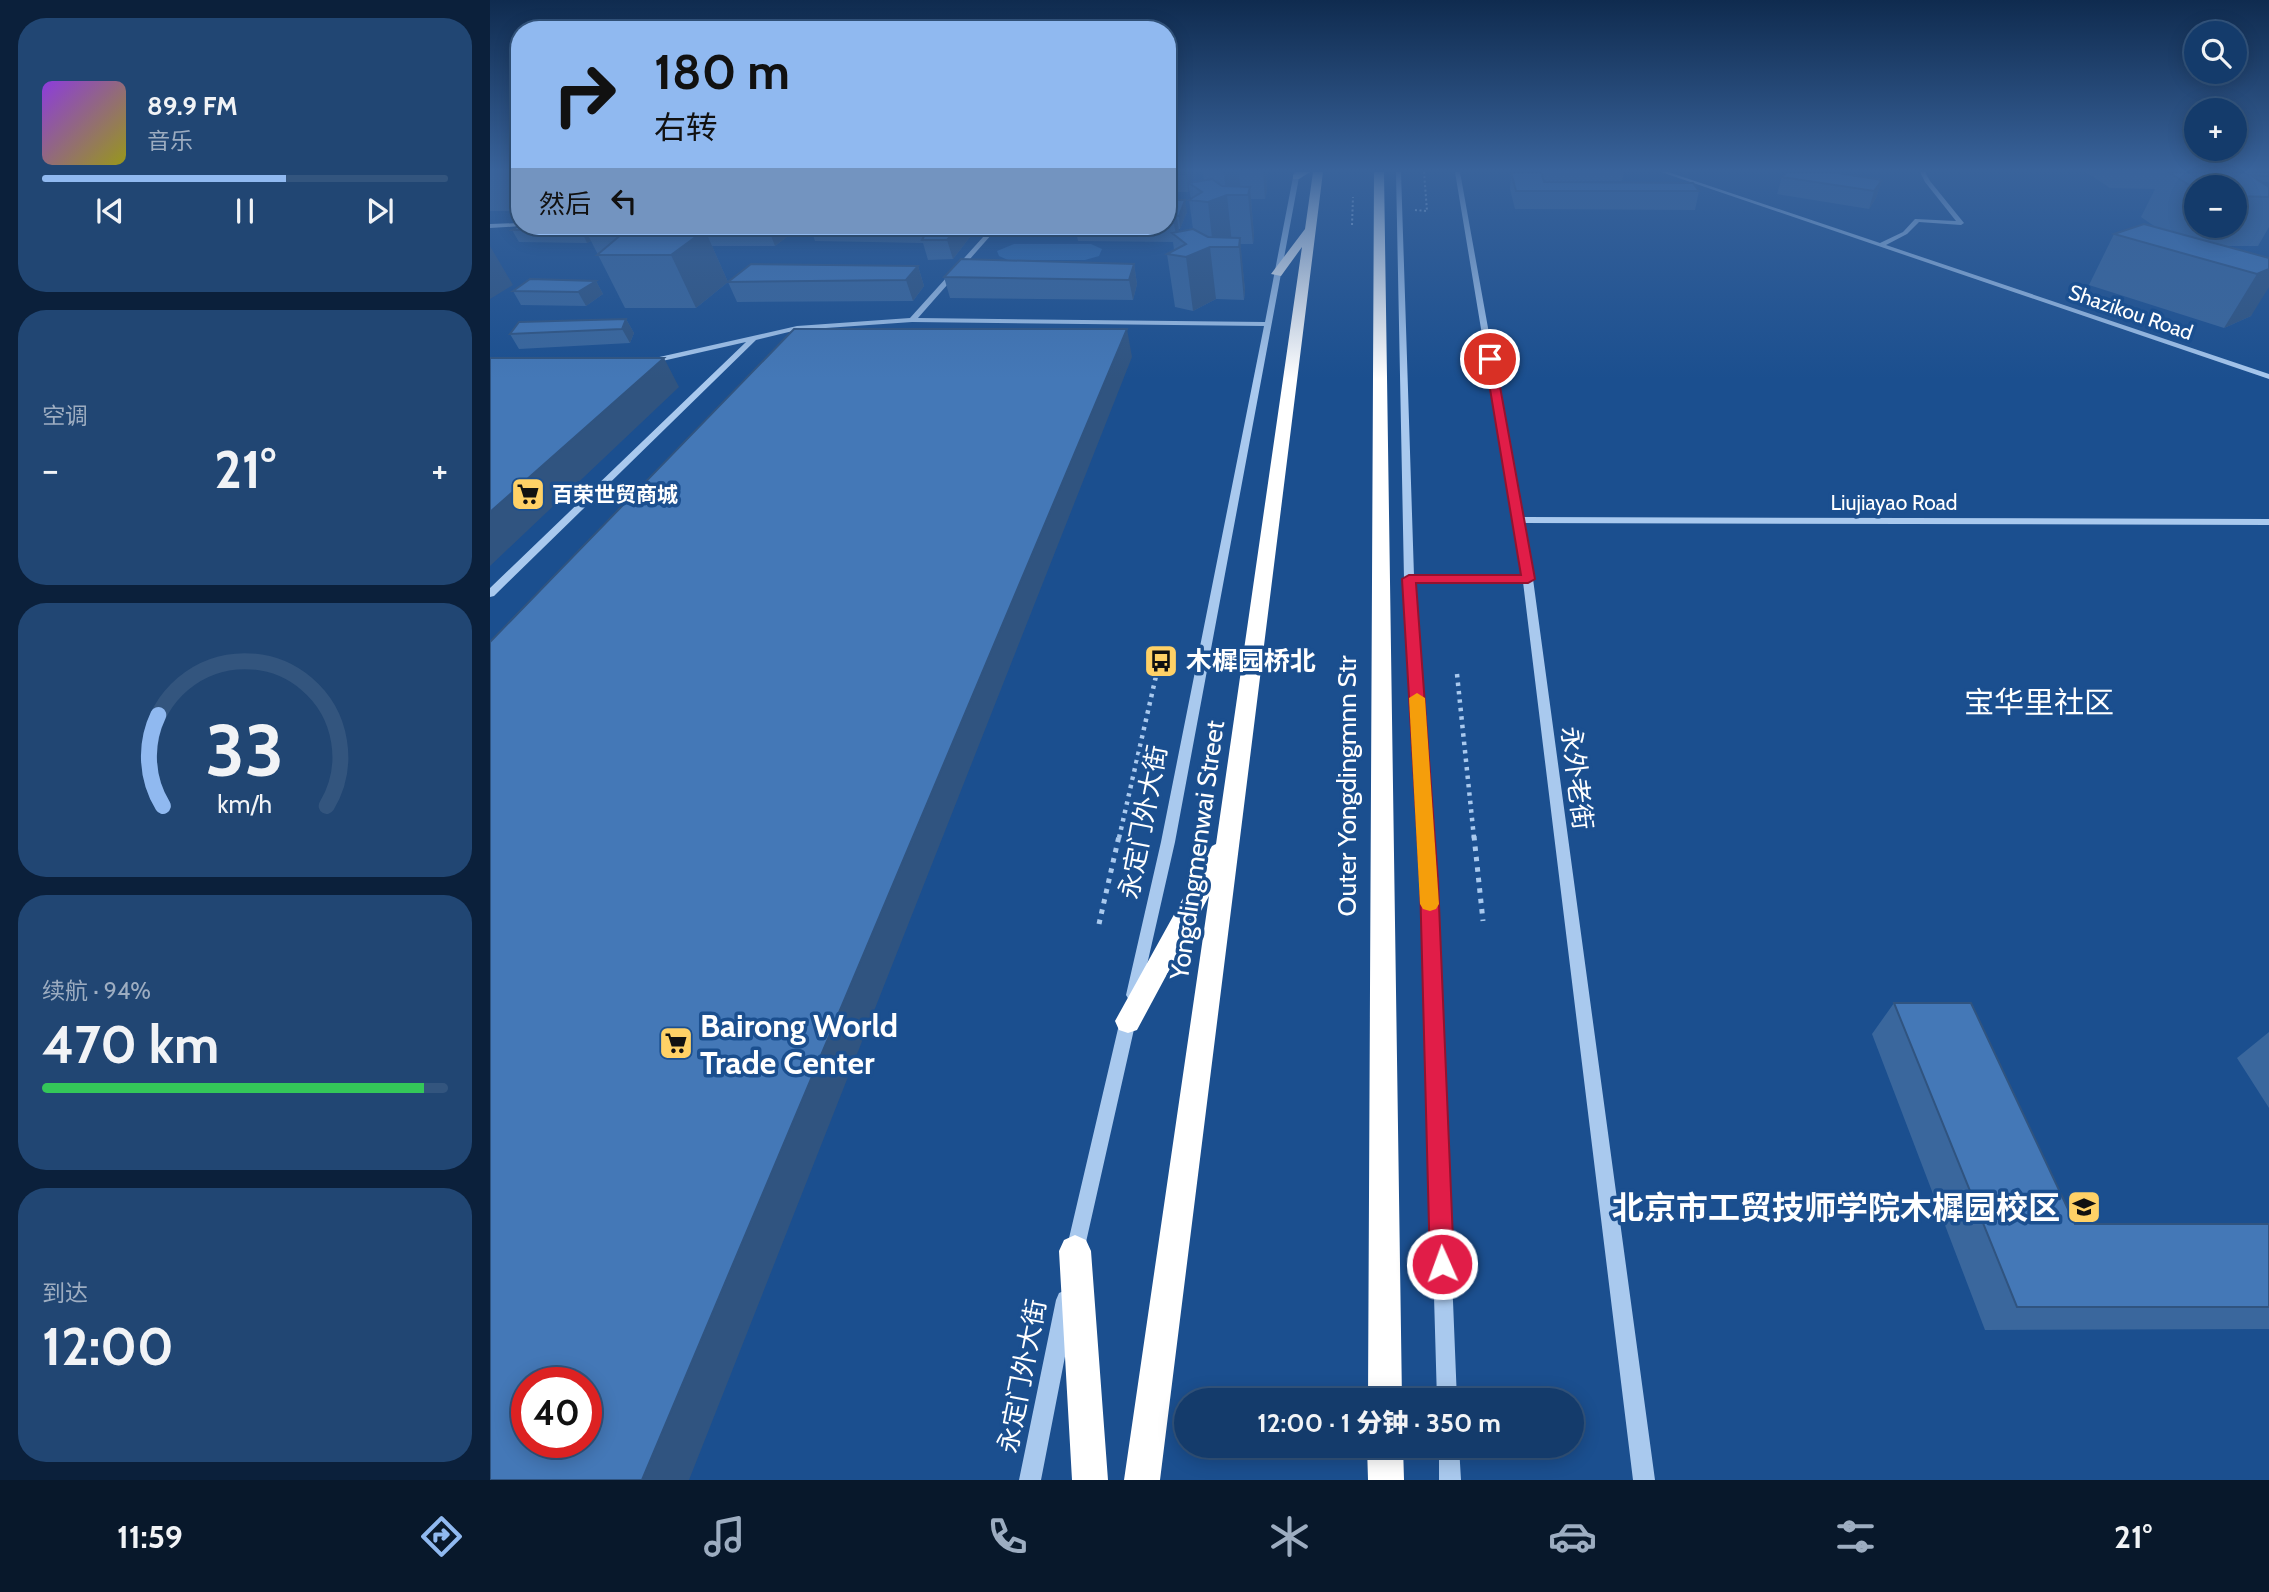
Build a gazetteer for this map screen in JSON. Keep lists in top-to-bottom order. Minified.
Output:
{"streets":{"highway":["Outer Yongdingmnn Str","Yongdingmenwai Street"],"street":["Shazikou Road","Liujiayao Road","永外老街","永定门外大街"]},"crossings":[["Liujiayao Road","永外老街"]],"districts":["宝华里社区"],"places":{"supermarket":["百荣世贸商城","Bairong World Trade Center"],"bus stop":["木樨园桥北"],"school or university":["北京市工贸技师学院木樨园校区"]},"page":{"map_buttons":["+","−"],"turn":["180 m","右转"],"song":["89.9 FM","音乐"],"then":"然后","tile":["空调",["续航 · 94%","470 km"],["到达","12:00"]],"heat":["−","21°","+"],"limit":"40","trip":"12:00 · 1 分钟 · 350 m","tabs":["11:59","21°"],"gauge":["33","km/h"]}}
